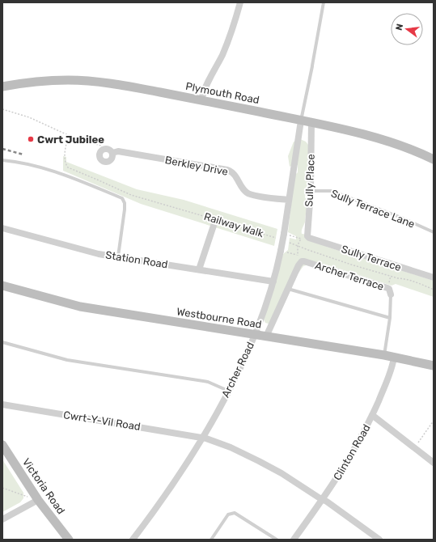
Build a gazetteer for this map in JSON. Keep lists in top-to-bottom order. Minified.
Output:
{"streets":{"street":["Plymouth Road","Berkley Drive","Sully Place","Sully Terrace","Station Road","Archer Terrace","Westbourne Road","Archer Road","Cwrt-Y-Vil Road","Clinton Road","Victoria Road"],"lane":["Sully Terrace Lane"],"path":["Railway Walk"]},"crossings":[["Plymouth Road","Sully Place"],["Plymouth Road","Archer Road"],["Berkley Drive","Archer Road"],["Sully Place","Sully Terrace Lane"],["Sully Place","Sully Terrace"],["Railway Walk","Archer Road"],["Station Road","Archer Road"],["Westbourne Road","Archer Road"],["Westbourne Road","Clinton Road"],["Archer Road","Cwrt-Y-Vil Road"],["Cwrt-Y-Vil Road","Clinton Road"]],"places":["Cwrt Jubilee"],"north":"left"}
